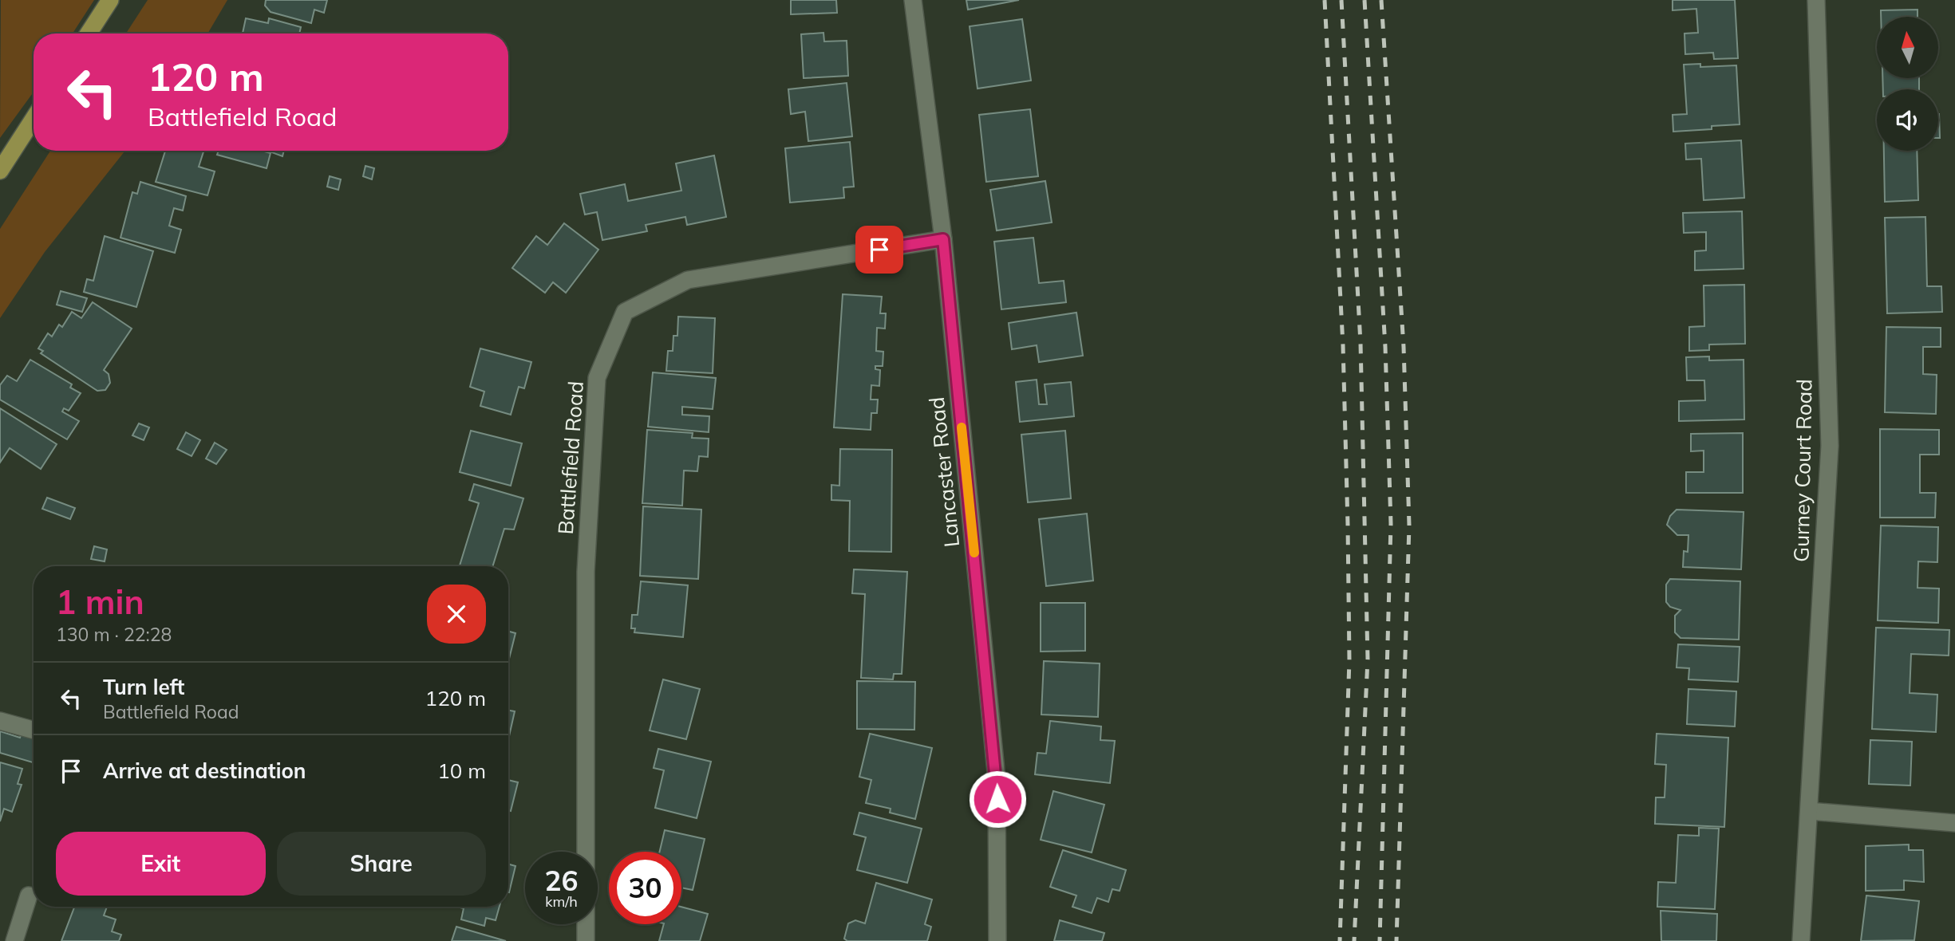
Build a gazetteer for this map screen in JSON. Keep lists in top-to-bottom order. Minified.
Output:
{"streets":{"street":["Battlefield Road","Gurney Court Road","Lancaster Road"]},"crossings":[["Battlefield Road","Lancaster Road"]],"north":"top","page":{"turn":["120 m","Battlefield Road"],"heading":["1 min","130 m · 22:28"],"list":[{"name":"Turn left","note":"Battlefield Road","value":"120 m"},{"name":"Arrive at destination","value":"10 m"}],"buttons":["Exit","Share"],"speed":"26 km/h","limit":"30"}}
